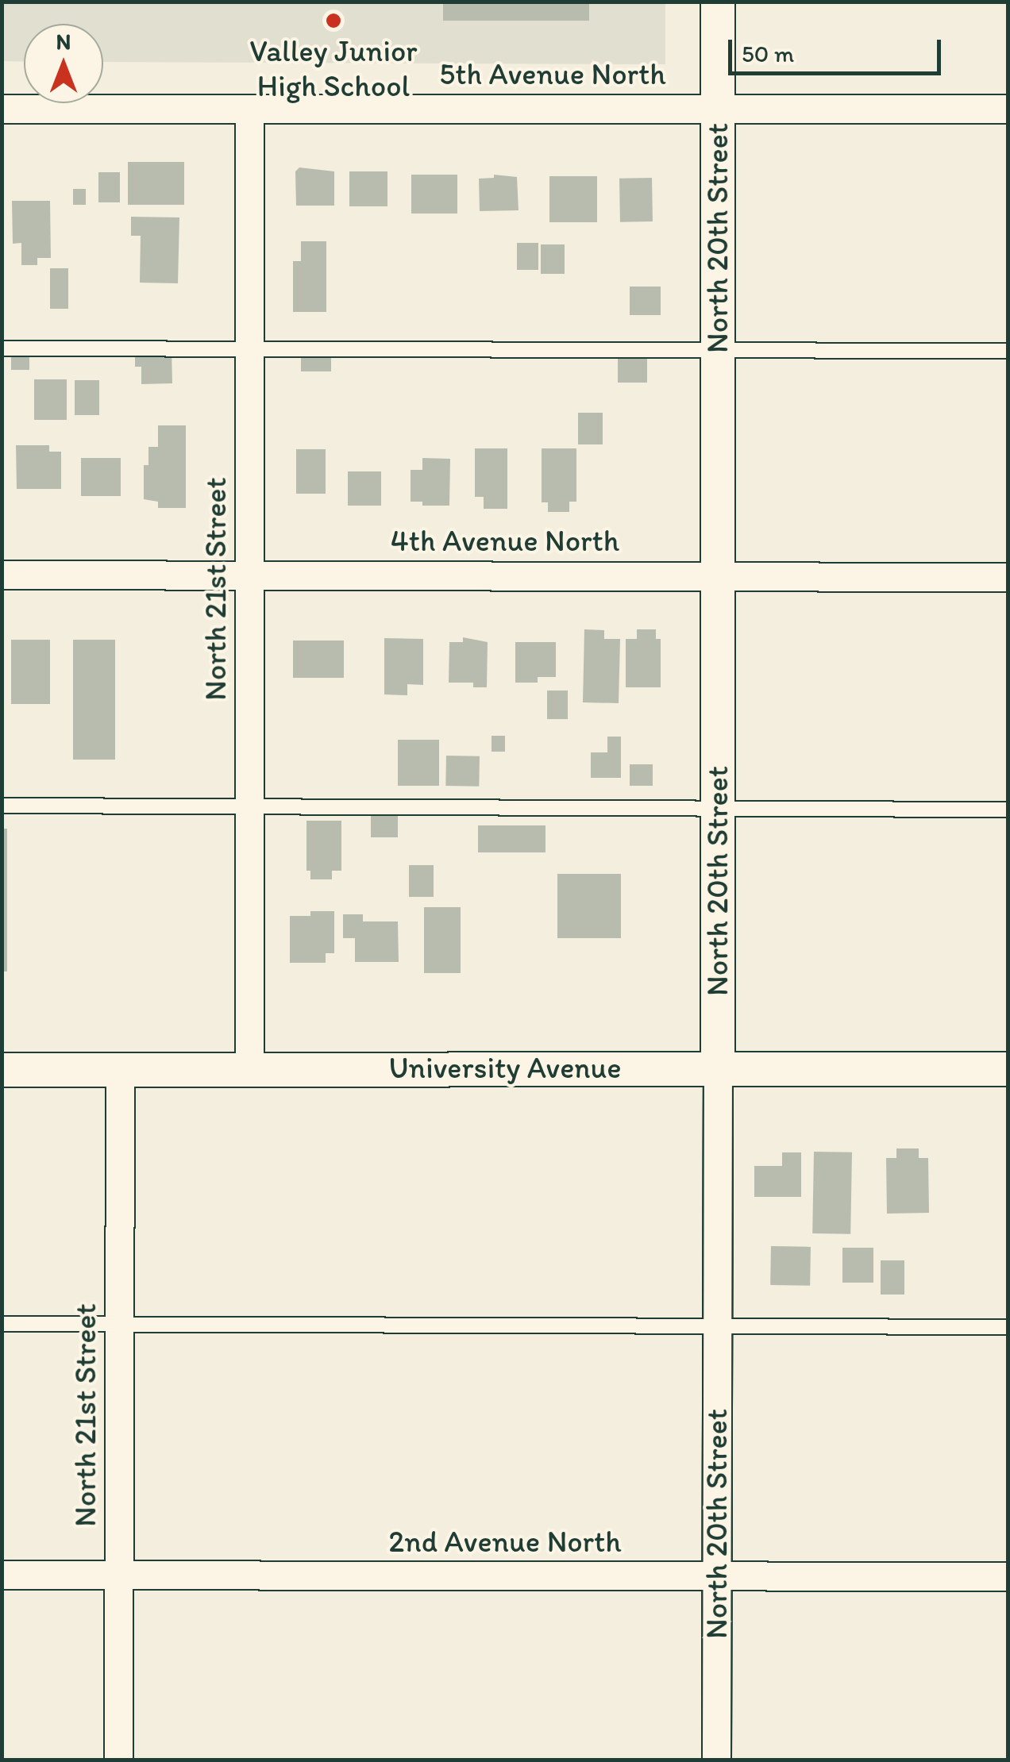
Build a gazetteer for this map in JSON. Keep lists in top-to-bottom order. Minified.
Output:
{"streets":{"street":["5th Avenue North","North 20th Street","4th Avenue North","North 21st Street","University Avenue","2nd Avenue North"]},"crossings":[["5th Avenue North","North 20th Street"],["5th Avenue North","North 21st Street"],["North 20th Street","4th Avenue North"],["North 20th Street","University Avenue"],["North 20th Street","2nd Avenue North"],["4th Avenue North","North 21st Street"],["North 21st Street","University Avenue"],["North 21st Street","2nd Avenue North"]],"places":["Valley Junior High School"],"scale_bar":"50 m","north":"top"}
